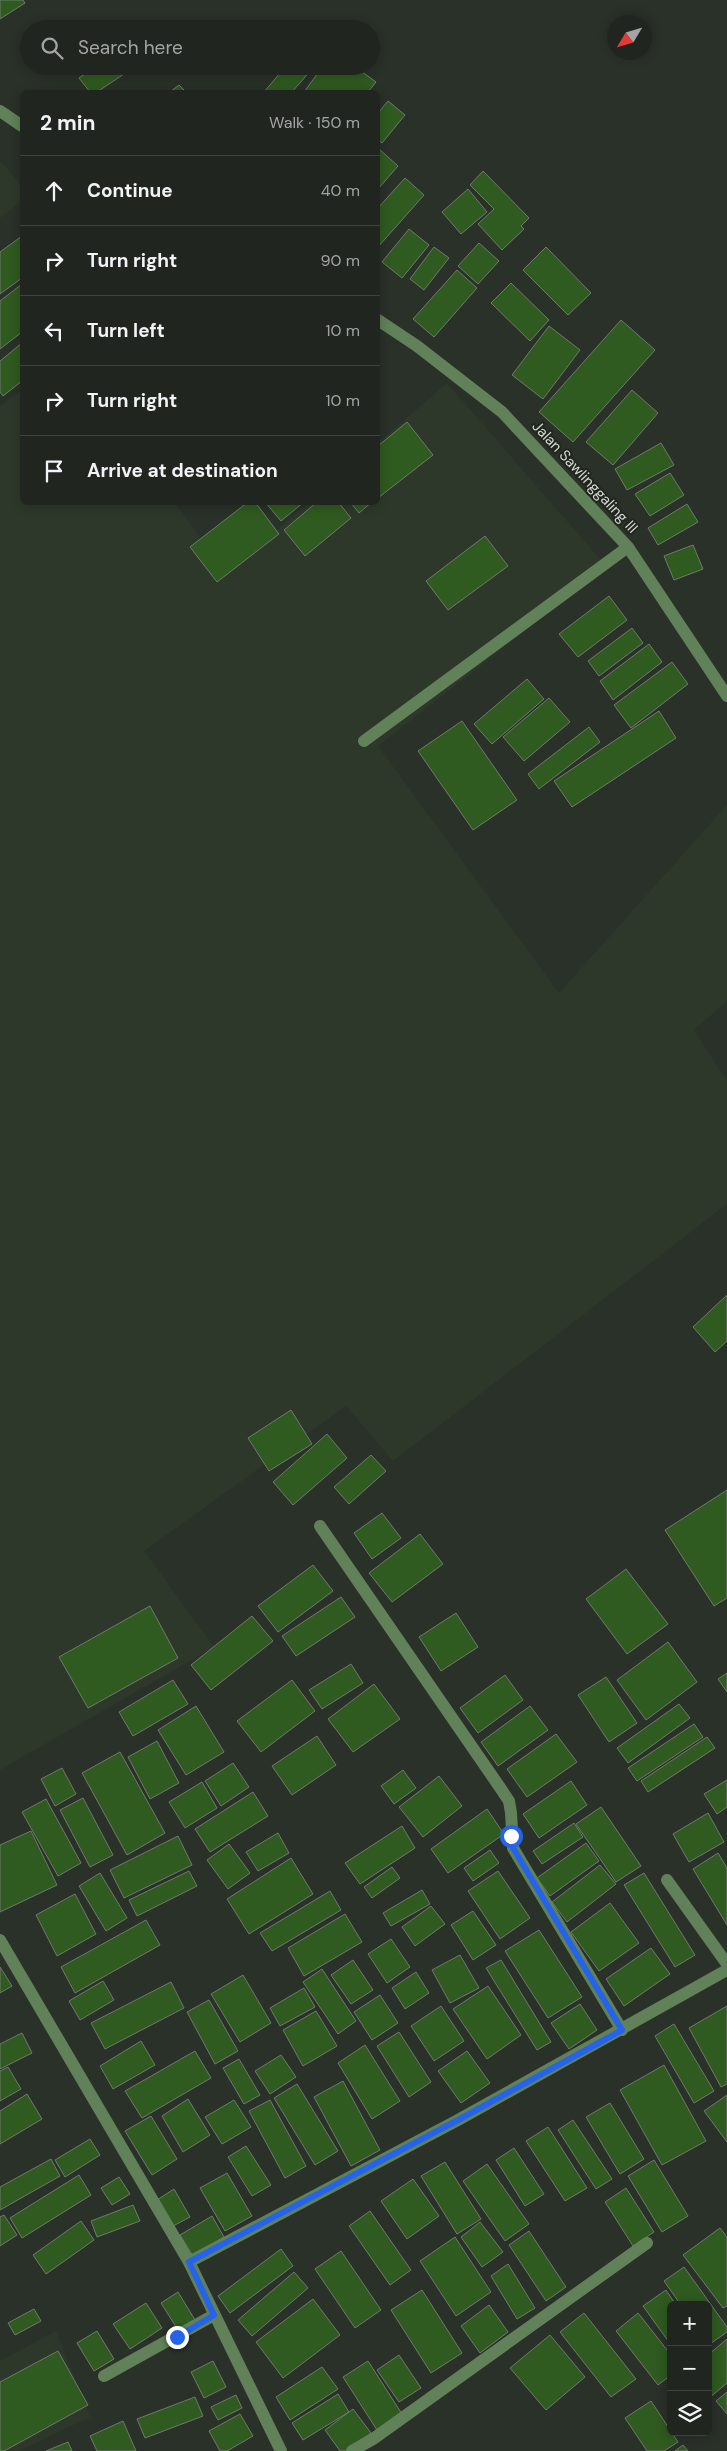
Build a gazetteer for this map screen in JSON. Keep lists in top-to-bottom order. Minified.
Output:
{"streets":{"street":["Jalan Sawlinggaling III"]},"north":"bottom left","page":{"search":"Search here","heading":["2 min","Walk · 150 m"],"list":[["Continue","40 m"],["Turn right","90 m"],["Turn left","10 m"],["Turn right","10 m"],"Arrive at destination"],"map_buttons":["+","−"]}}
